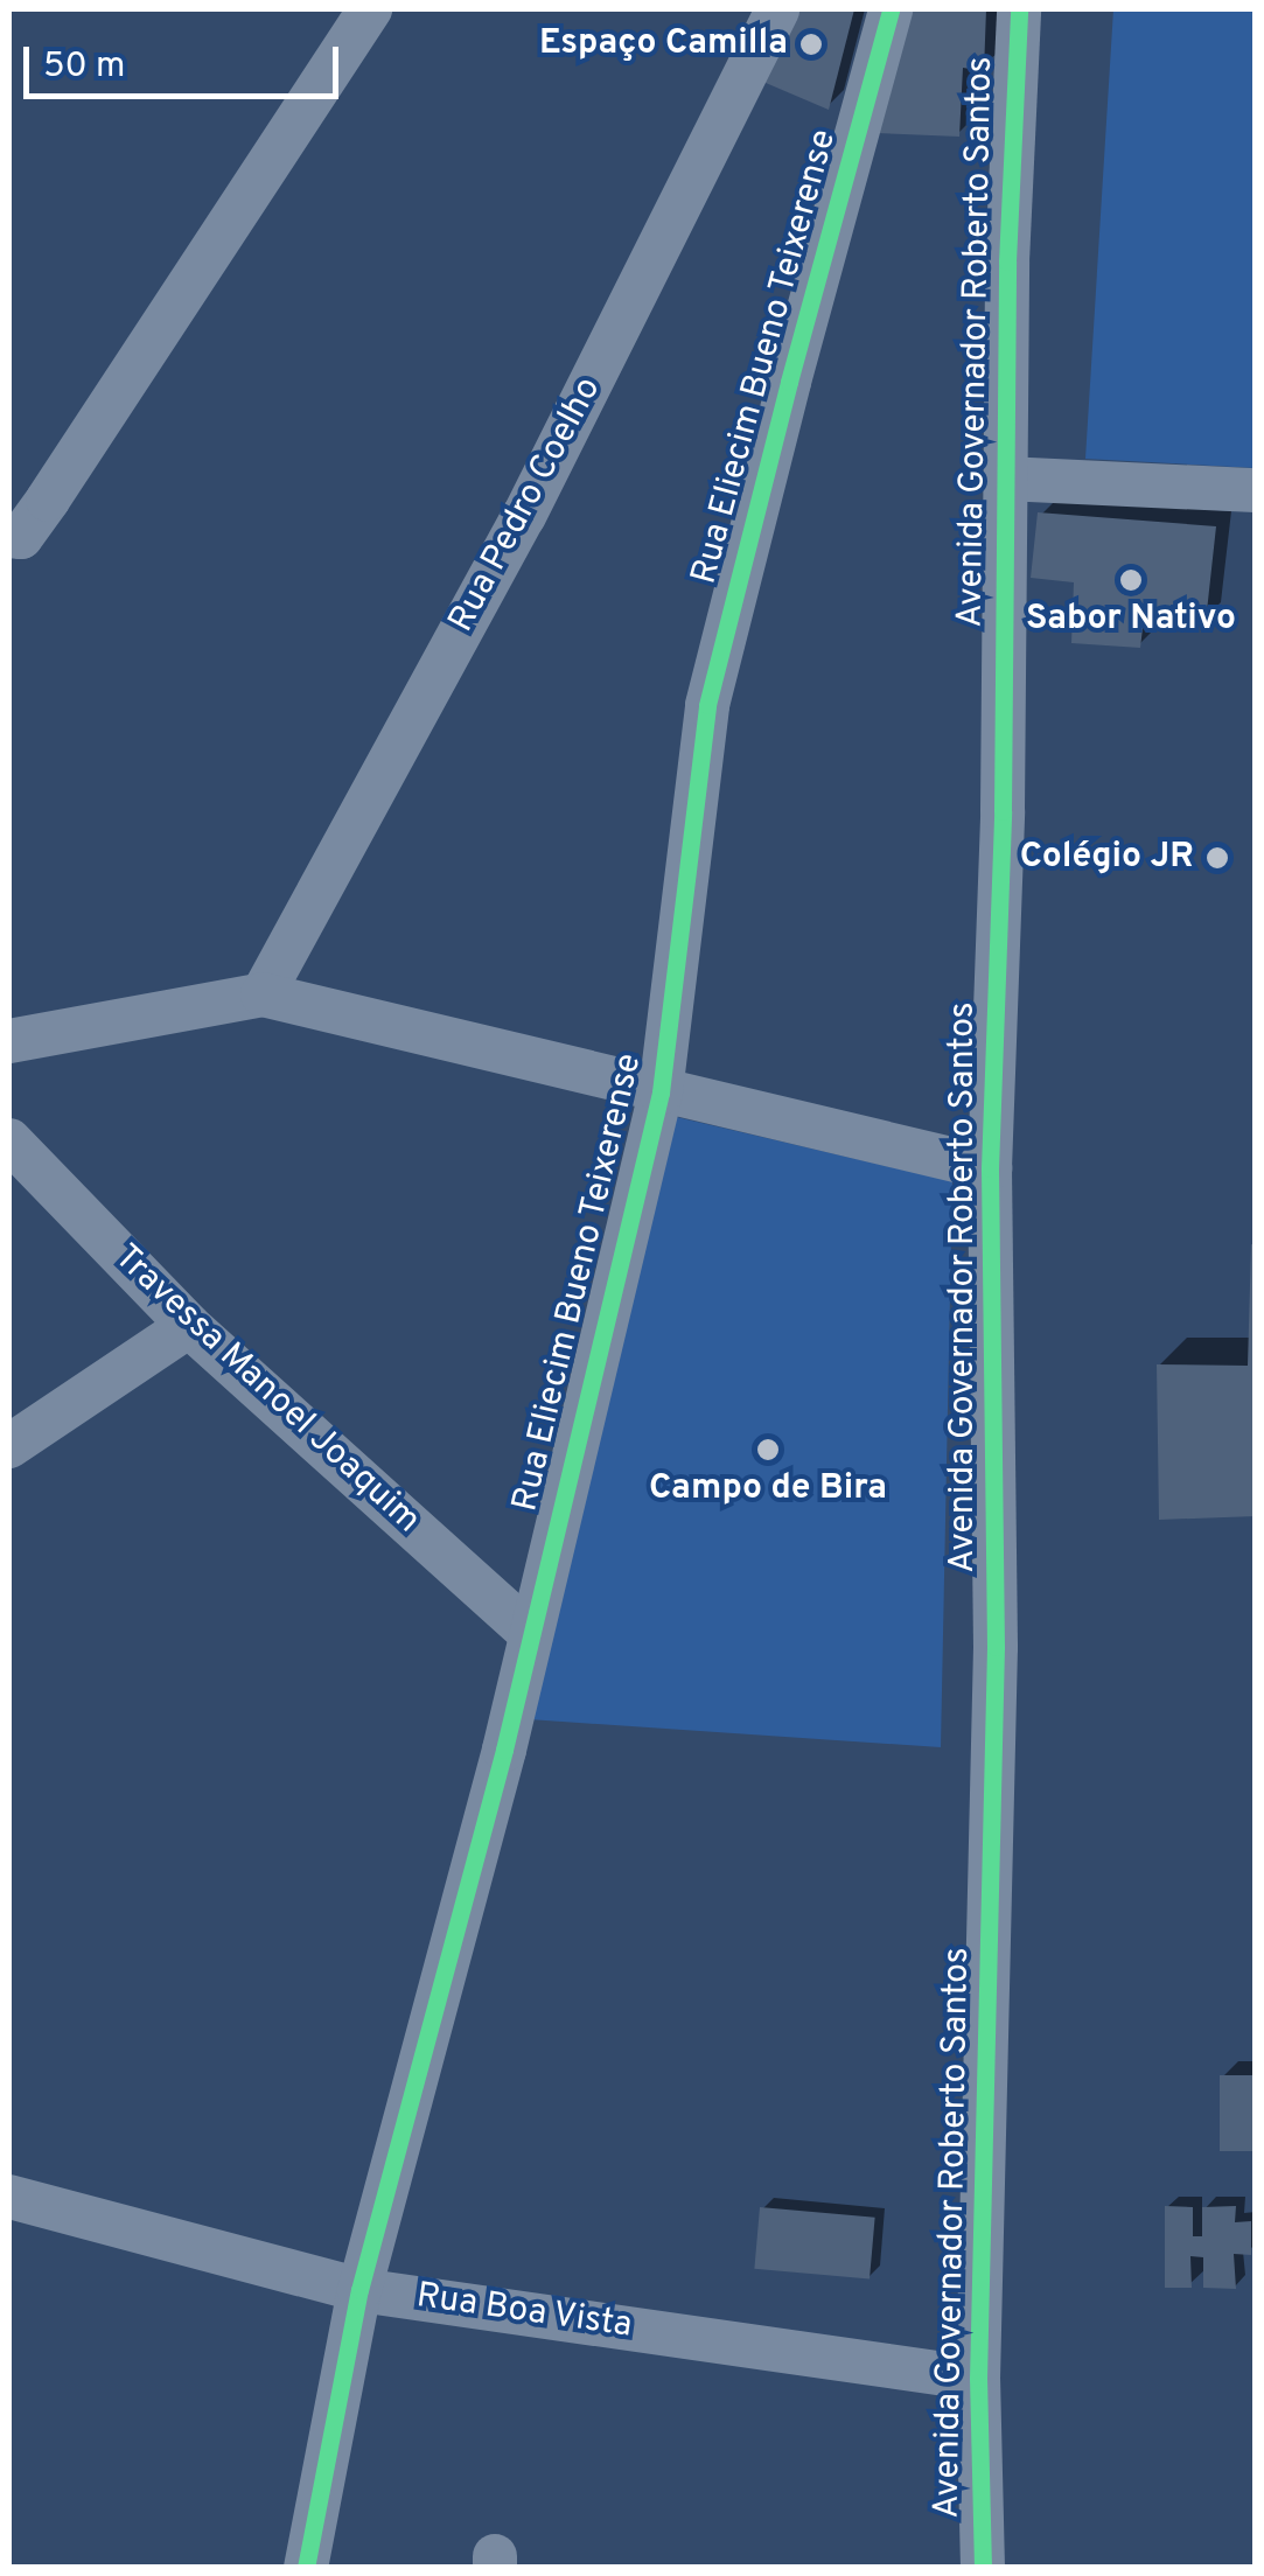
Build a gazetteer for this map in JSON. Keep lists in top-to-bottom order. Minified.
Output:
{"streets":{"street":["Avenida Governador Roberto Santos","Rua Eliecim Bueno Teixerense","Rua Pedro Coelho","Travessa Manoel Joaquim","Rua Boa Vista"]},"crossings":[["Avenida Governador Roberto Santos","Rua Boa Vista"],["Rua Eliecim Bueno Teixerense","Travessa Manoel Joaquim"],["Rua Eliecim Bueno Teixerense","Rua Boa Vista"]],"places":["Espaço Camilla","Sabor Nativo","Colégio JR","Campo de Bira"],"scale_bar":"50 m"}
